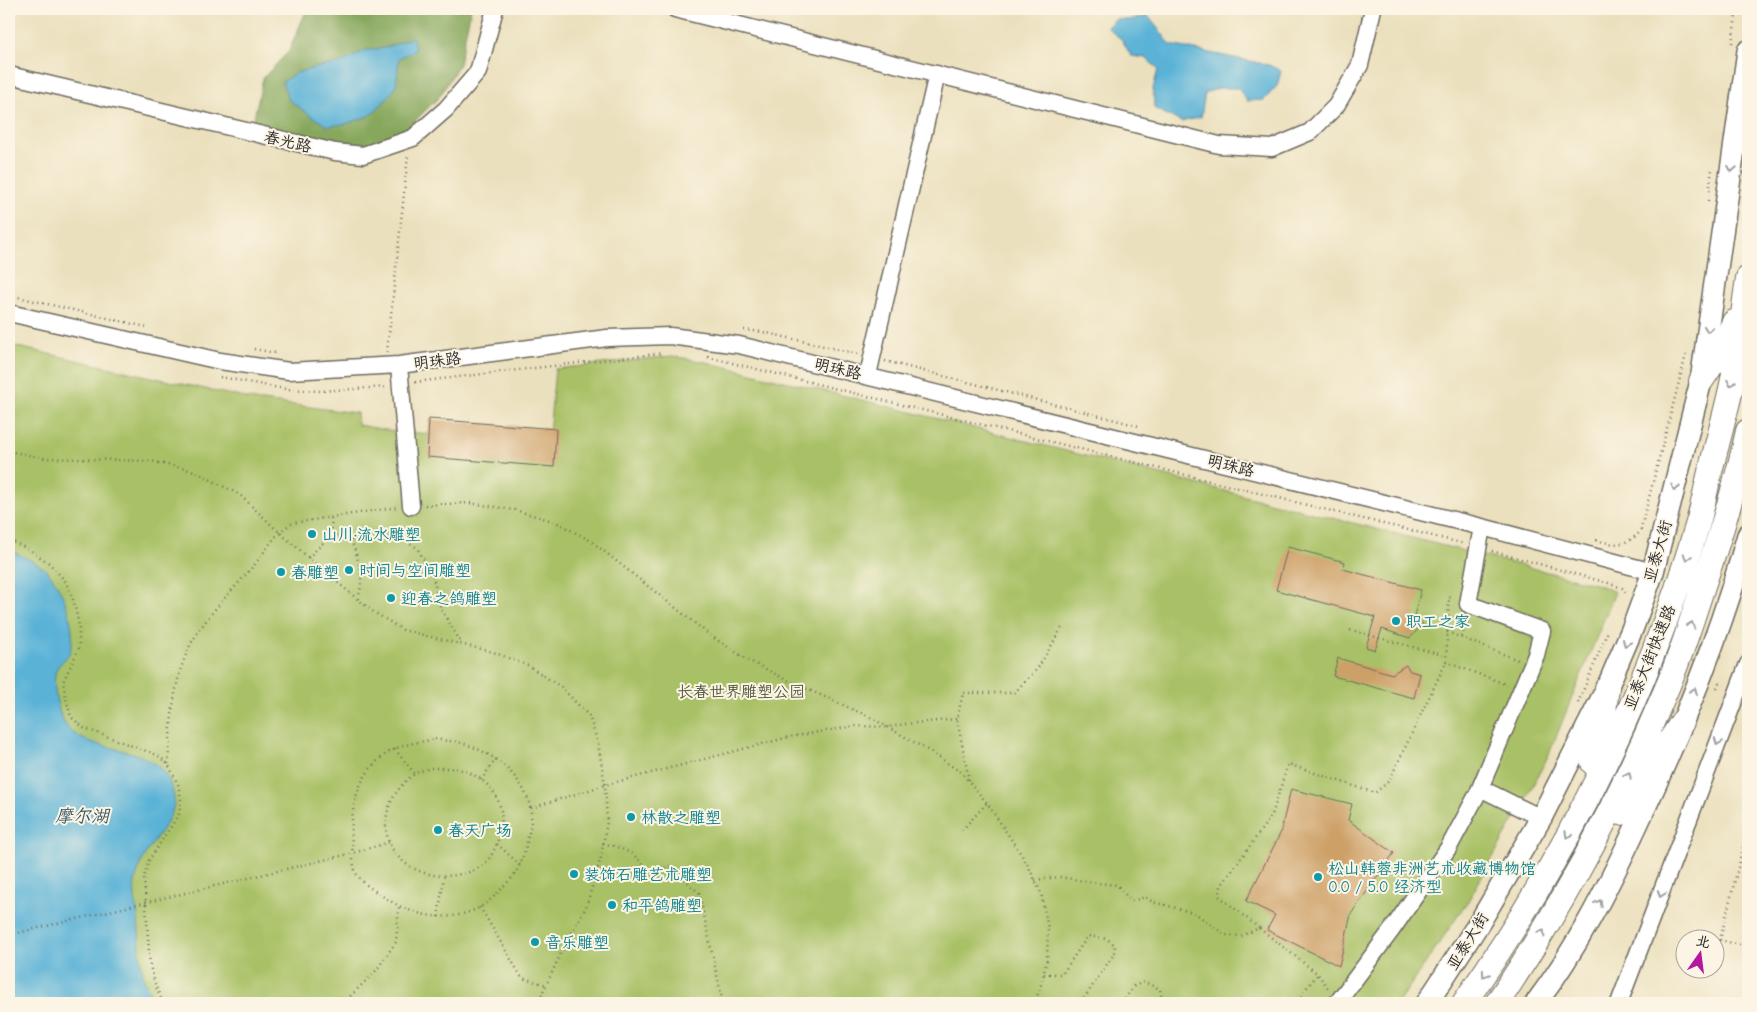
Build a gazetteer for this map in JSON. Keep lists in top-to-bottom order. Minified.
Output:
{"streets":{"highway":["亚泰大街快速路"],"main road":["亚泰大街"],"street":["春光路","明珠路"]},"crossings":[["明珠路","亚泰大街"]],"one_way":["亚泰大街"],"water":["摩尔湖"],"parks":["长春世界雕塑公园"],"places":["山川·流水雕塑","时间与空间雕塑","春雕塑","迎春之鸽雕塑","职工之家","林散之雕塑","春天广场","装饰石雕艺术雕塑","松山韩蓉非洲艺术收藏博物馆 0.0 / 5.0 经济型","和平鸽雕塑","音乐雕塑"],"north":"top"}
